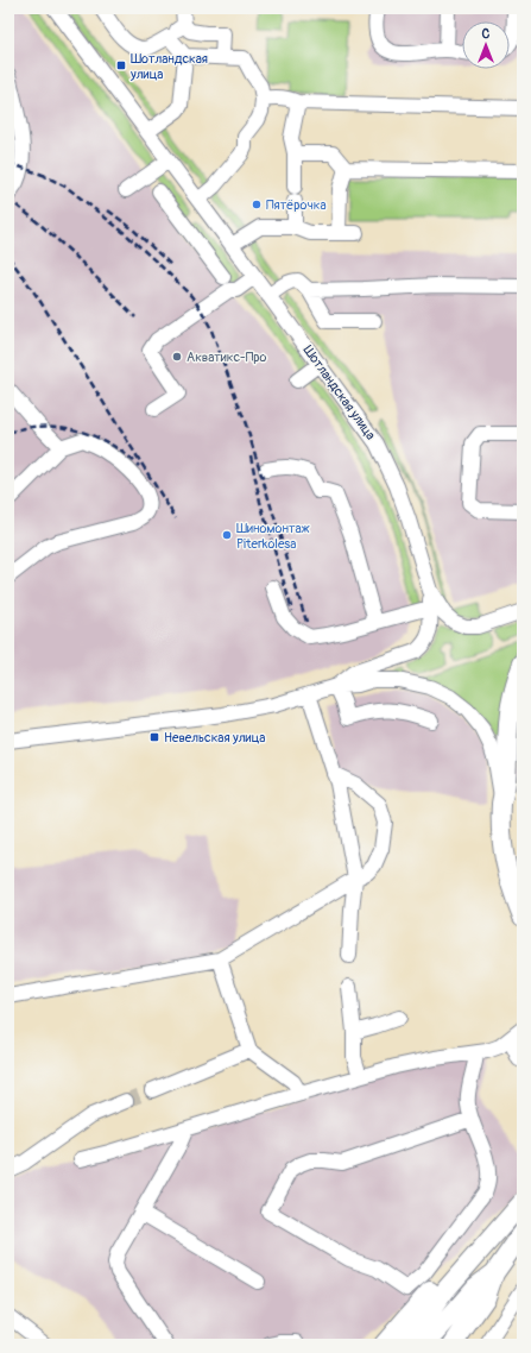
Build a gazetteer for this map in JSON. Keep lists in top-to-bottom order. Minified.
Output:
{"streets":{"street":["Шотландская улица"]},"places":{"transit":["Шотландская улица","Невельская улица"],"other":["Пятёрочка","Акватикс-Про","Шиномонтаж Piterkolesa"]},"north":"top"}
